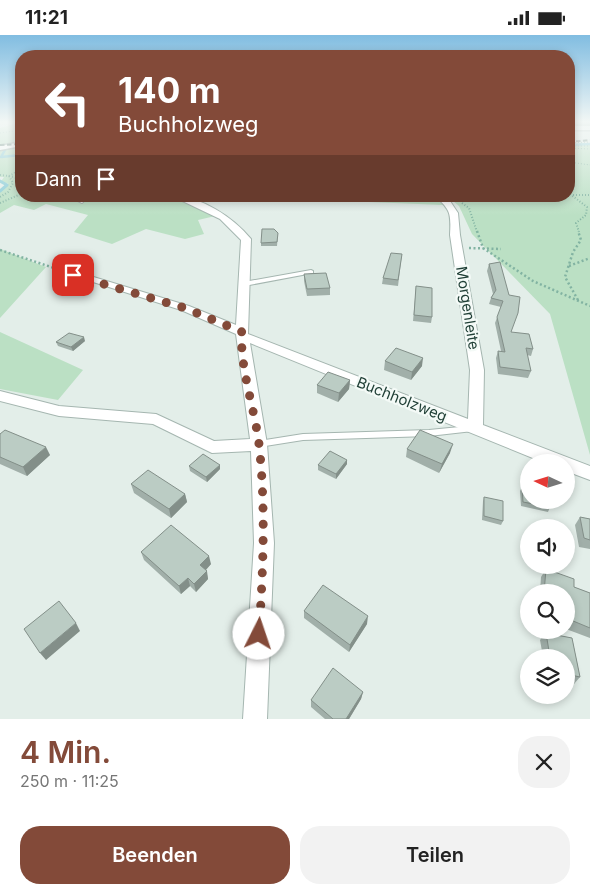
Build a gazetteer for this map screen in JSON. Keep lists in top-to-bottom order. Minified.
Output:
{"streets":{"street":["Morgenleite","Buchholzweg"]},"crossings":[["Morgenleite","Buchholzweg"]],"north":"left","page":{"status":"11:21","turn":["140 m","Buchholzweg"],"then":"Dann","heading":["4 Min.","250 m · 11:25"],"buttons":["Beenden","Teilen"]}}
